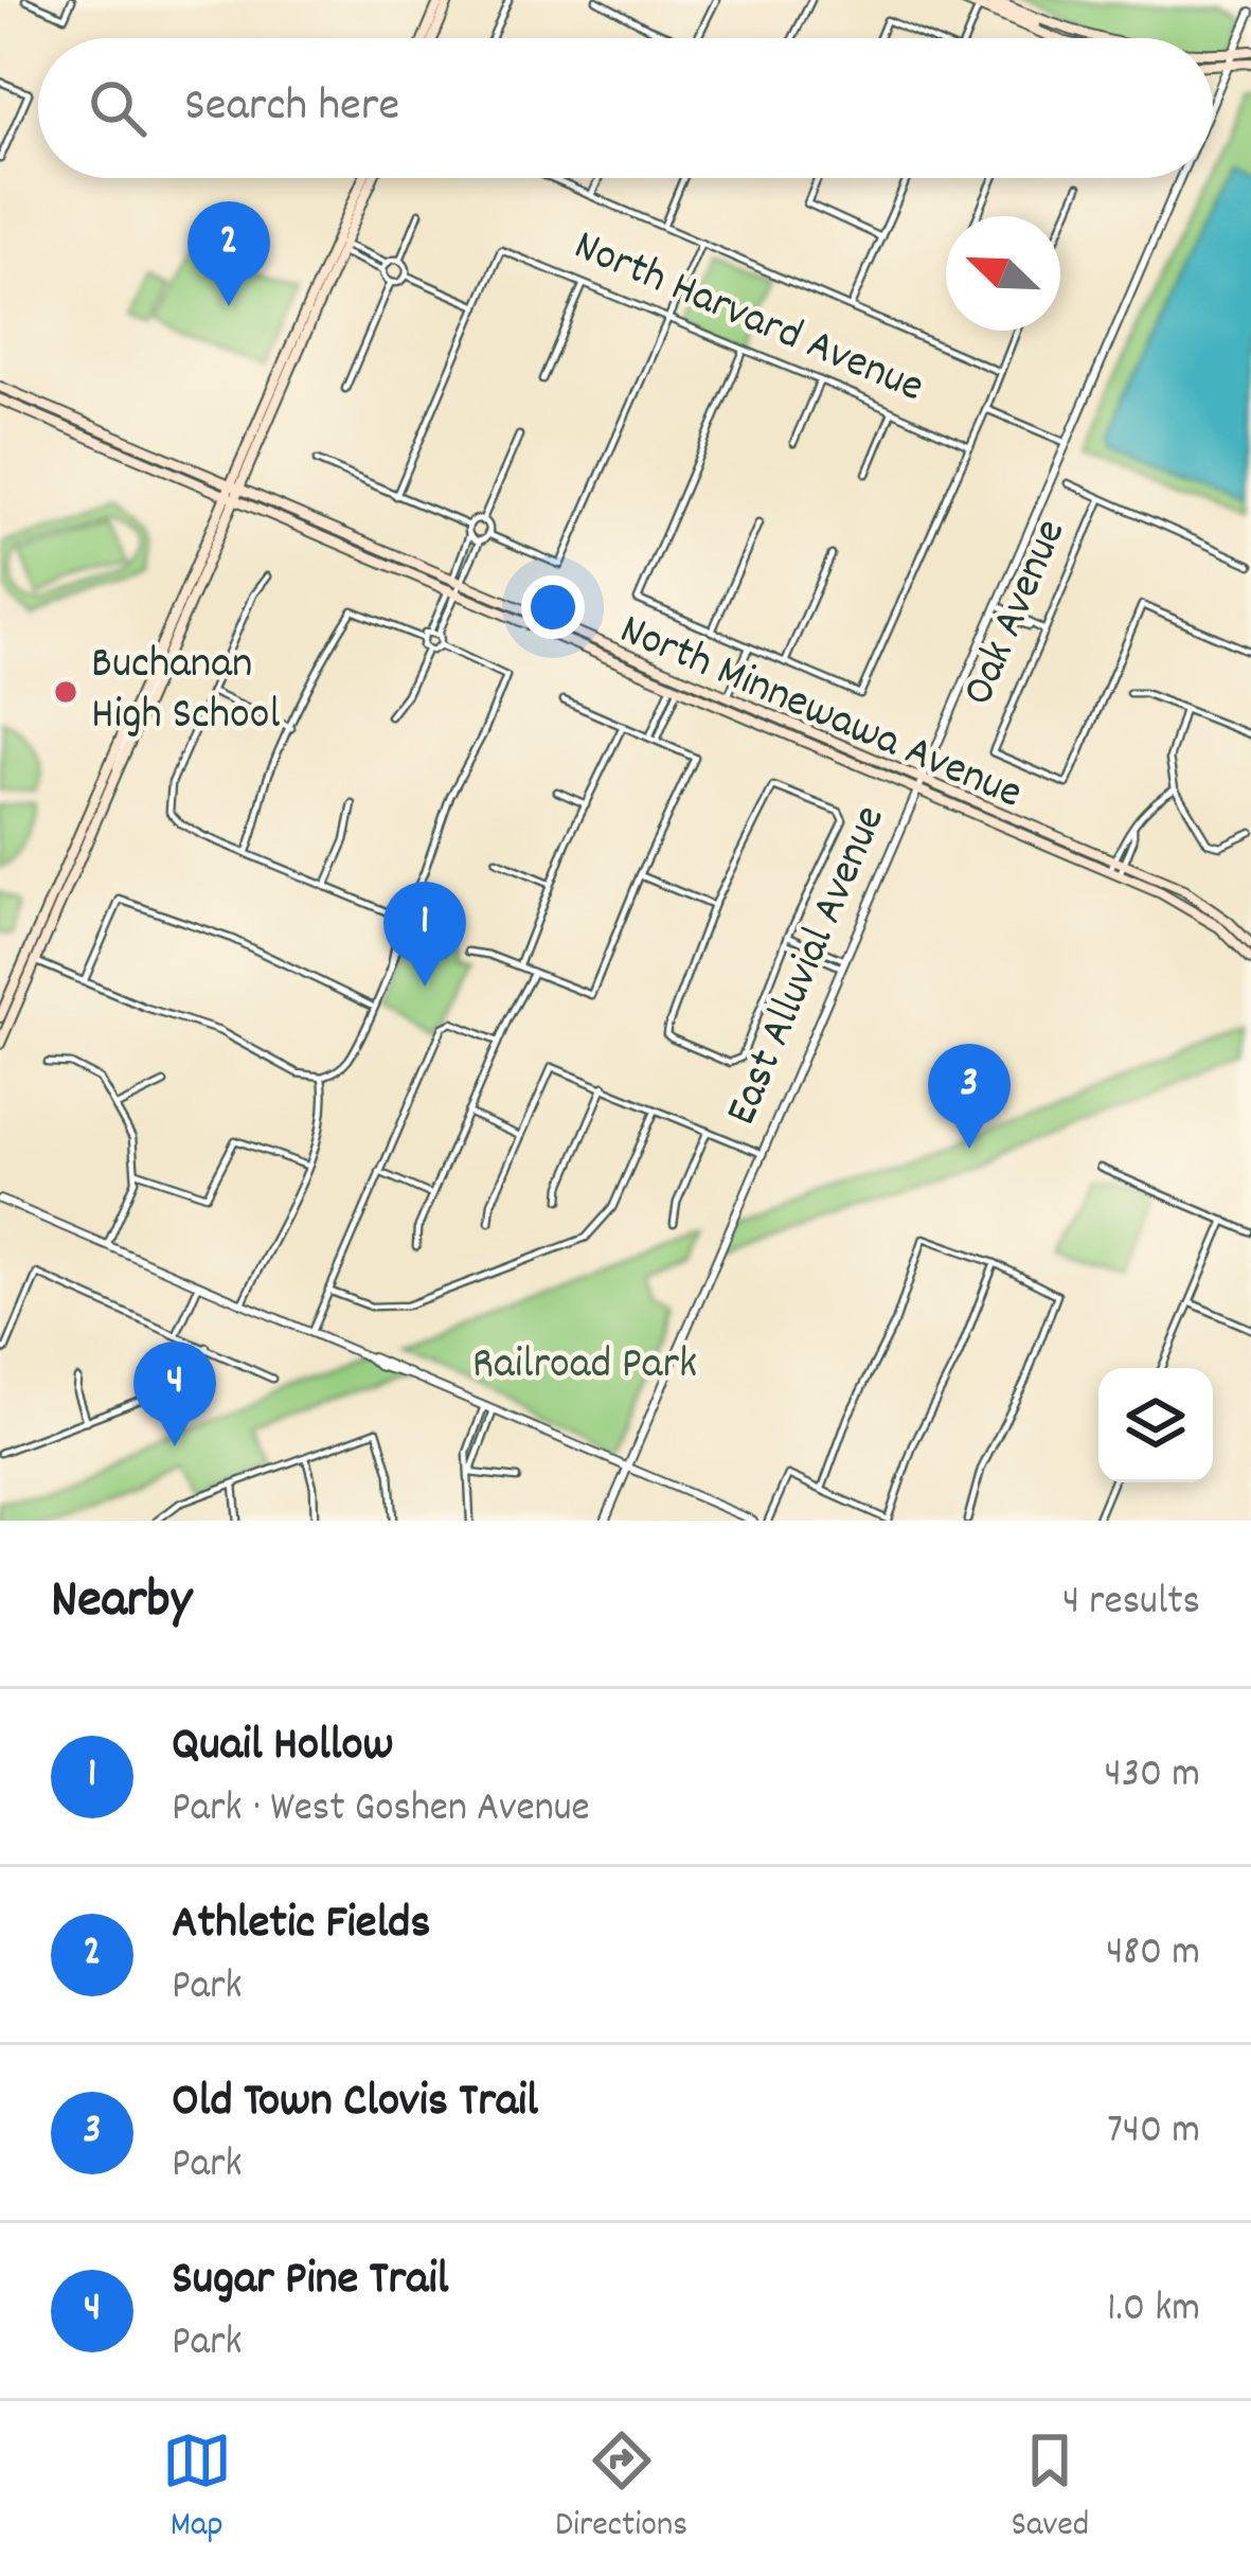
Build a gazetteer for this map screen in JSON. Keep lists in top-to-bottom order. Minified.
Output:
{"streets":{"main road":["North Minnewawa Avenue"],"street":["North Harvard Avenue","Oak Avenue","East Alluvial Avenue"]},"crossings":[["North Minnewawa Avenue","East Alluvial Avenue"]],"parks":["Railroad Park"],"places":["Buchanan High School"],"north":"top left","page":{"search":"Search here","pins":["2","1","3","4"],"heading":["Nearby","4 results"],"list":[{"mark":"1","name":"Quail Hollow","note":"Park · West Goshen Avenue","value":"430 m"},{"mark":"2","name":"Athletic Fields","note":"Park","value":"480 m"},{"mark":"3","name":"Old Town Clovis Trail","note":"Park","value":"740 m"},{"mark":"4","name":"Sugar Pine Trail","note":"Park","value":"1.0 km"}],"nav":["Map","Directions","Saved"]}}
